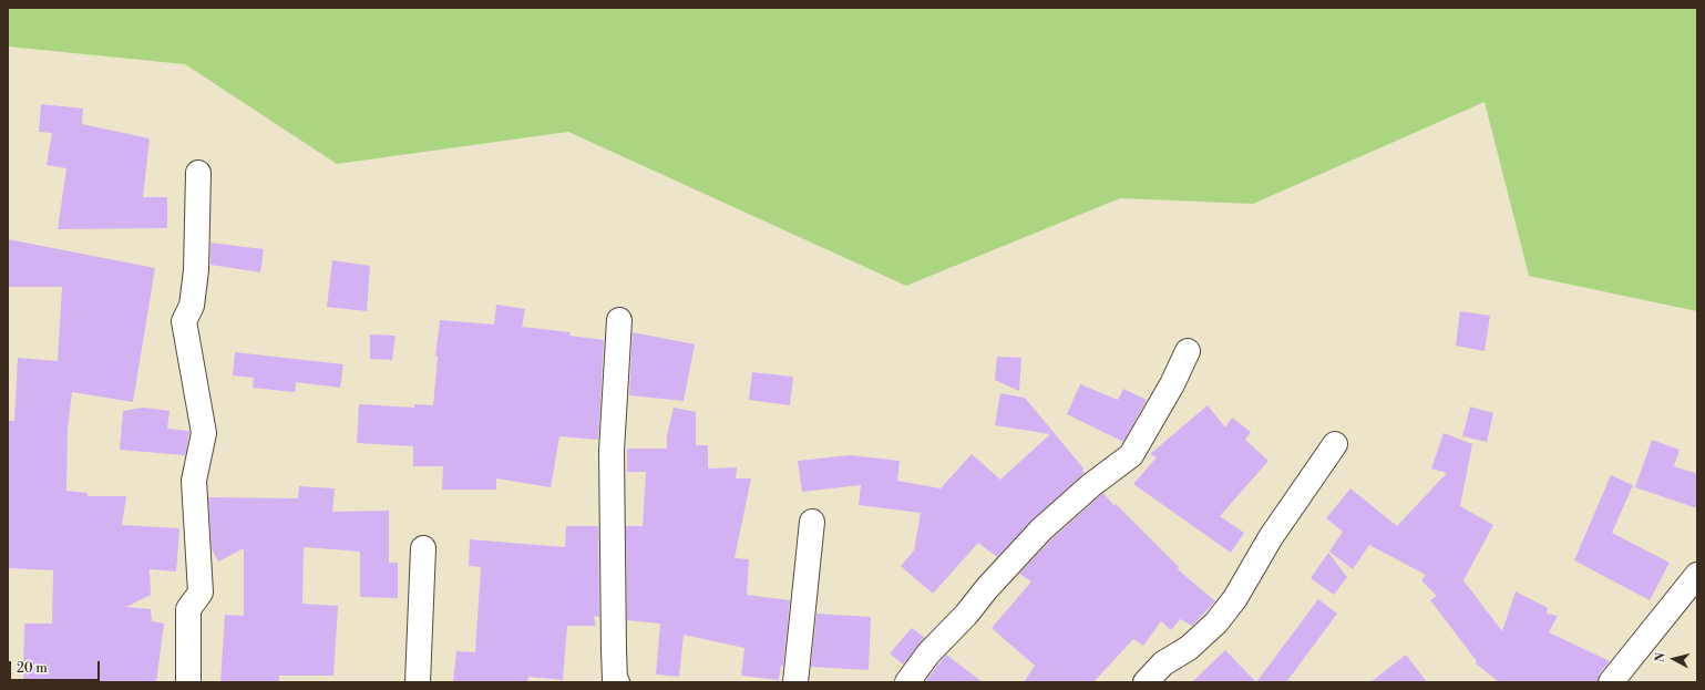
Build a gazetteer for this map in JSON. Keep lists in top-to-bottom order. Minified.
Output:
{"scale_bar":"20 m","north":"left"}
